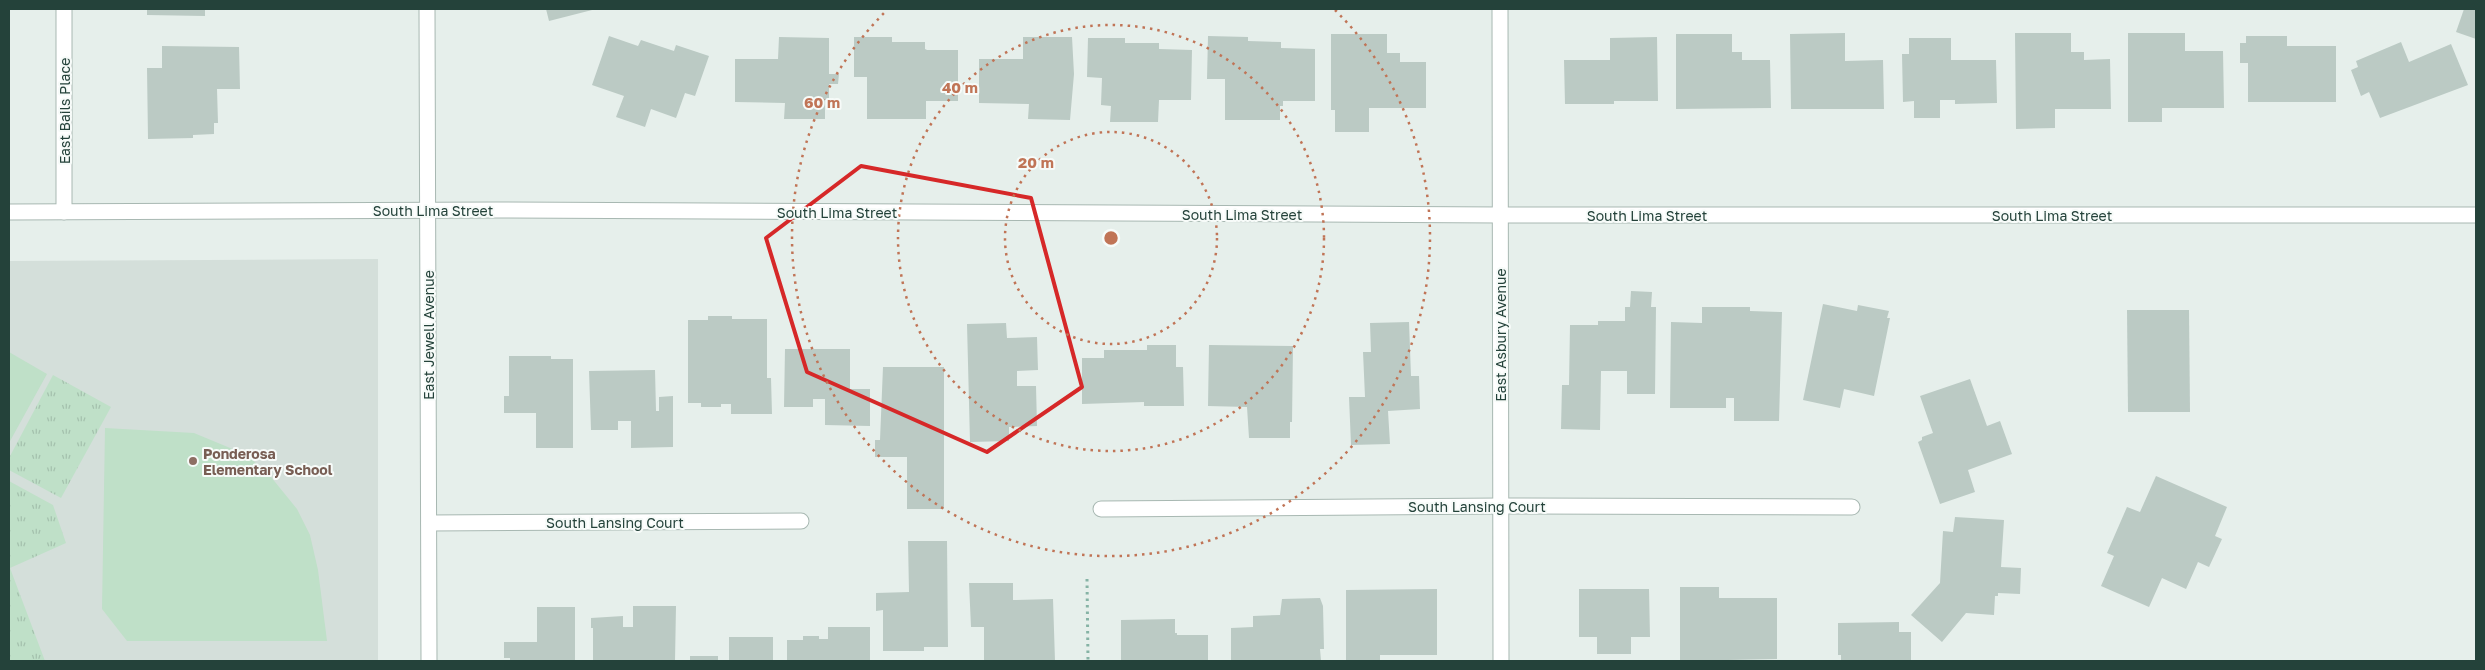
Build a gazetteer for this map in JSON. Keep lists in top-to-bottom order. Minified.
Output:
{"streets":{"street":["East Bails Place","South Lima Street","East Jewell Avenue","East Asbury Avenue","South Lansing Court"]},"crossings":[["East Bails Place","South Lima Street"],["South Lima Street","East Jewell Avenue"],["South Lima Street","East Asbury Avenue"],["East Jewell Avenue","South Lansing Court"],["East Asbury Avenue","South Lansing Court"]],"places":["Ponderosa Elementary School"],"rings":["40 m","60 m","20 m"]}
